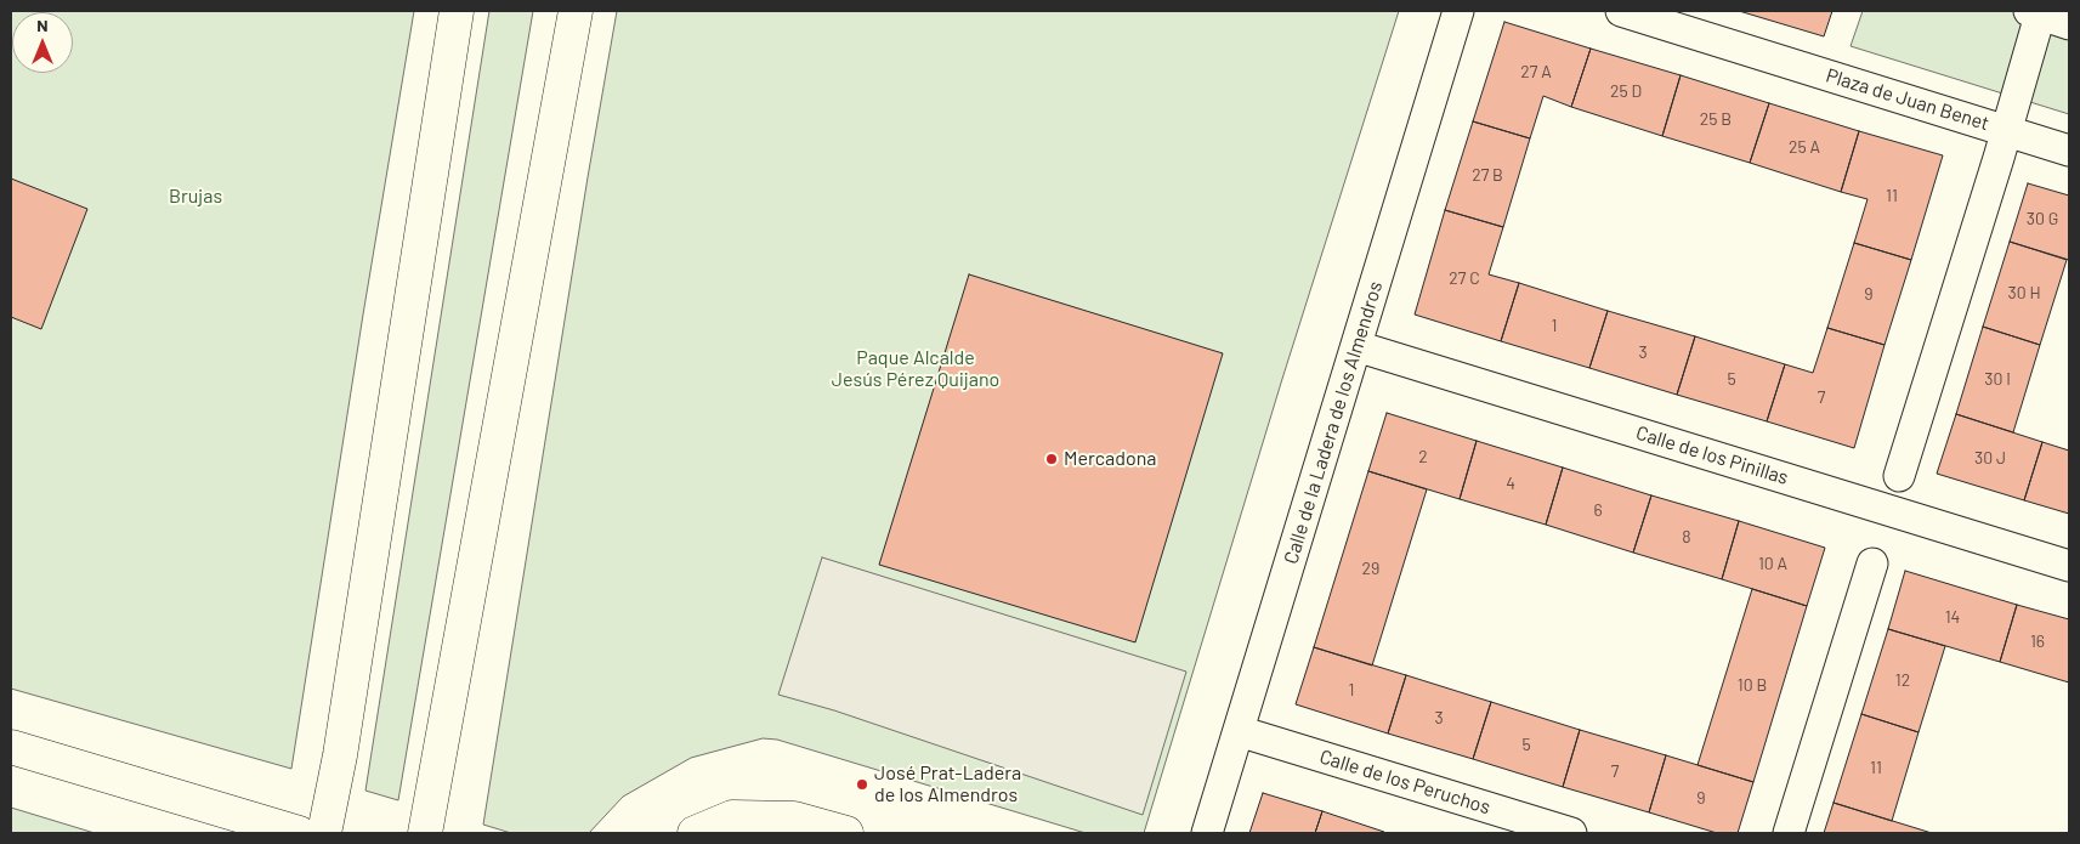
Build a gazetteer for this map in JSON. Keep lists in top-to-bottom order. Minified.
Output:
{"streets":{"street":["Plaza de Juan Benet","Calle de la Ladera de los Almendros","Calle de los Pinillas","Calle de los Peruchos"]},"crossings":[["Calle de la Ladera de los Almendros","Calle de los Pinillas"],["Calle de la Ladera de los Almendros","Calle de los Peruchos"]],"parks":["Brujas","Paque Alcalde Jesús Pérez Quijano"],"places":["Mercadona","José Prat-Ladera de los Almendros"],"house_numbers":["27 A","25 D","25 B","25 A","27 B","11","30 G","27 C","30 H","9","1","3","5","30 I","7","2","30 J","4","6","8","10 A","29","14","16","12","10 B","1","3","5","11","7","9"],"north":"top"}
